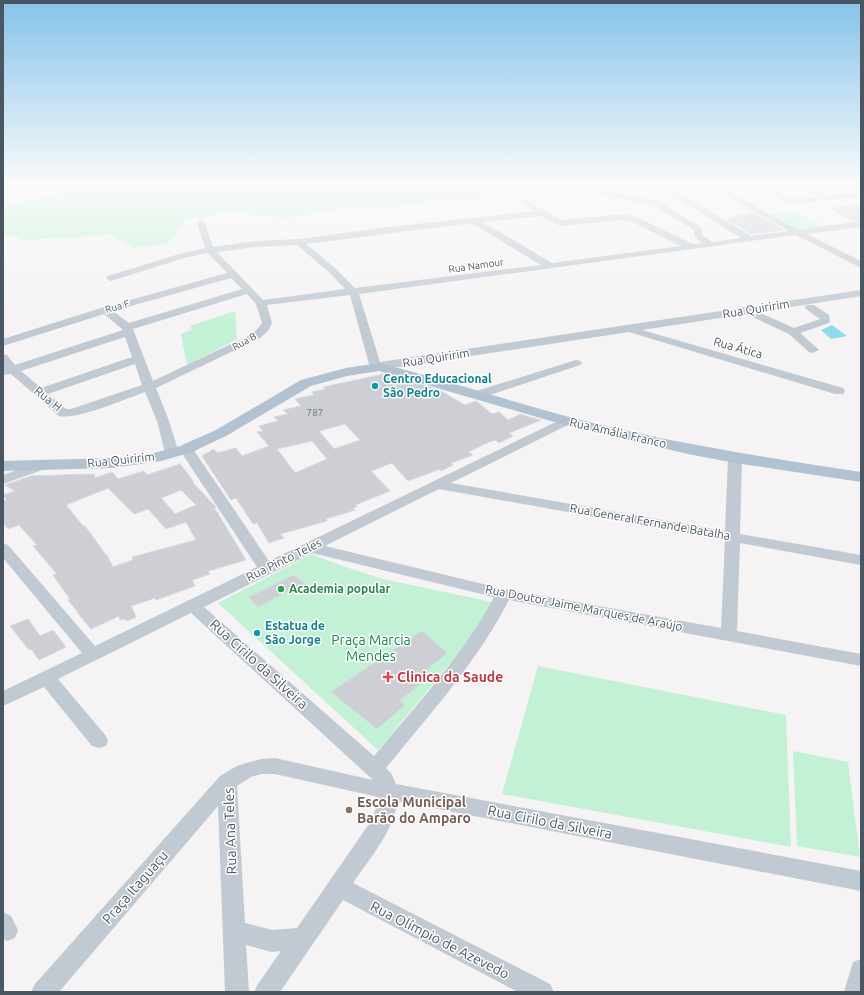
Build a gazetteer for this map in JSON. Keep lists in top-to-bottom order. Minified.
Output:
{"streets":{"main road":["Rua Quiririm","Rua Amália Franco"],"street":["Rua Namour","Rua F","Rua B","Rua Ática","Rua H","Rua General Fernande Batalha","Rua Pinto Teles","Rua Doutor Jaime Marques de Araújo","Rua Cirilo da Silveira","Rua Ana Teles","Praça Itaguaçu","Rua Olímpio de Azevedo"]},"crossings":[["Rua Namour","Rua B"],["Rua F","Rua B"],["Rua Quiririm","Rua Ática"],["Rua Quiririm","Rua Amália Franco"],["Rua B","Rua H"],["Rua Amália Franco","Rua Pinto Teles"],["Rua General Fernande Batalha","Rua Pinto Teles"],["Rua Pinto Teles","Rua Doutor Jaime Marques de Araújo"],["Rua Pinto Teles","Rua Cirilo da Silveira"],["Rua Cirilo da Silveira","Rua Ana Teles"],["Rua Ana Teles","Praça Itaguaçu"]],"parks":["Praça Marcia Mendes"],"places":{"other":["Centro Educacional São Pedro","Academia popular","Estatua de São Jorge","Escola Municipal Barão do Amparo"],"health":["Clinica da Saude"]},"house_numbers":["787"]}
